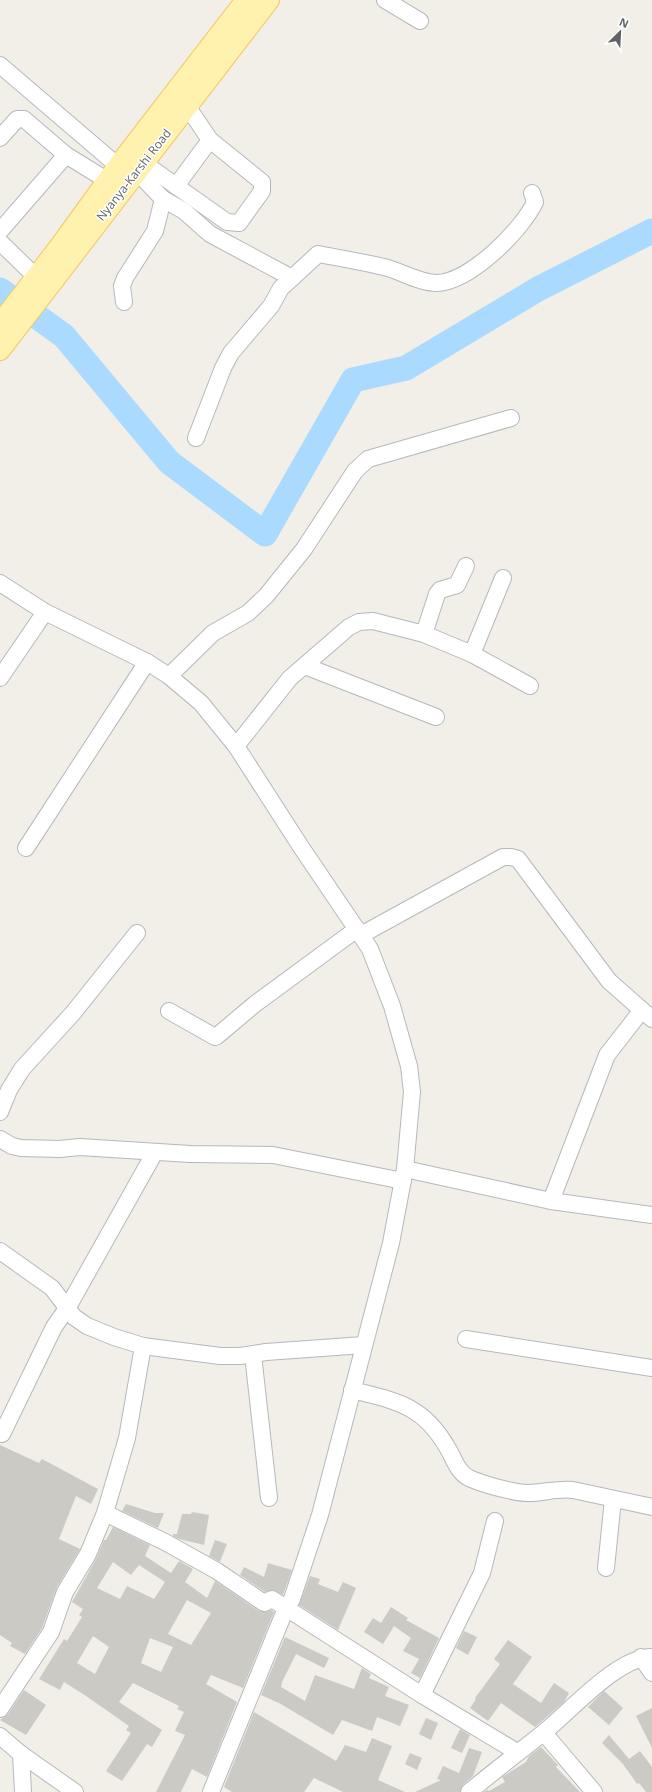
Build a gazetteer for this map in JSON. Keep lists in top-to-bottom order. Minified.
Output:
{"streets":{"main road":["Nyanya-Karshi Road"]},"north":"top right"}
